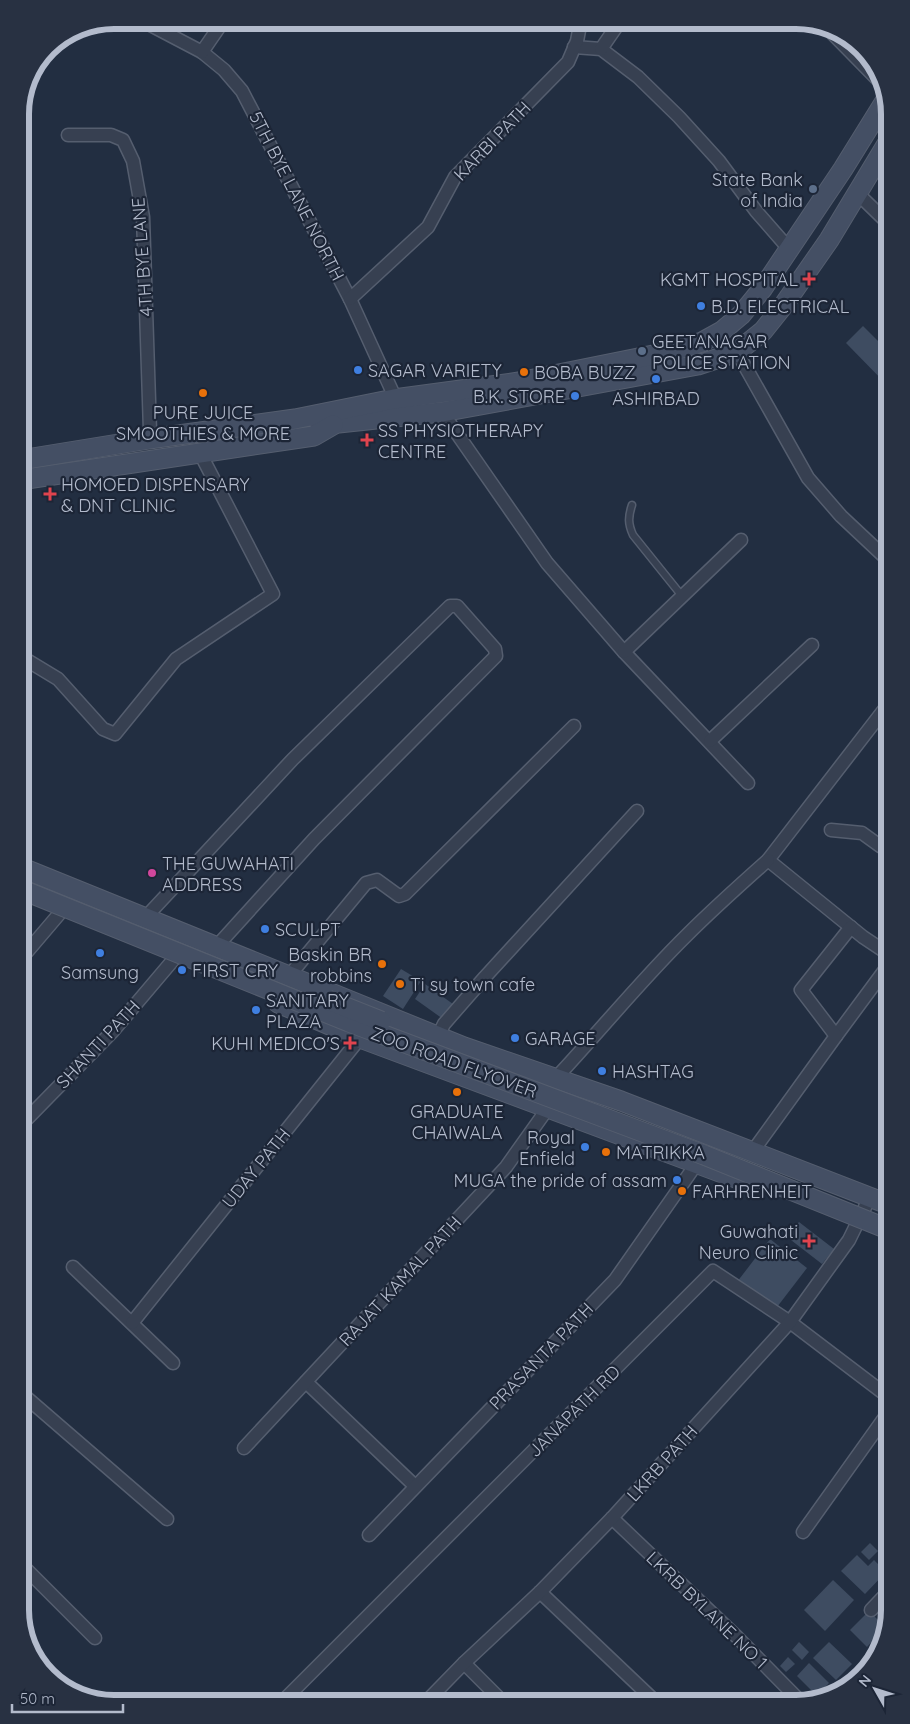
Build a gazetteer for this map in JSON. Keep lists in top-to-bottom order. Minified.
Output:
{"streets":{"main road":["ZOO ROAD FLYOVER"],"street":["KARBI PATH","5TH BYE LANE NORTH","4TH BYE LANE","SHANTI PATH","UDAY PATH","RAJAT KAMAL PATH","PRASANTA PATH","JANAPATH RD","LKRB PATH","LKRB BYLANE NO 1"]},"crossings":[["KARBI PATH","5TH BYE LANE NORTH"],["JANAPATH RD","LKRB PATH"],["LKRB PATH","LKRB BYLANE NO 1"]],"places":{"other":["State Bank of India","B.D. ELECTRICAL","GEETANAGAR POLICE STATION","SAGAR VARIETY","BOBA BUZZ","ASHIRBAD","PURE JUICE SMOOTHIES & MORE","B.K. STORE","THE GUWAHATI ADDRESS","SCULPT","Samsung","Baskin BR robbins","FIRST CRY","Ti sy town cafe","SANITARY PLAZA","GARAGE","HASHTAG","GRADUATE CHAIWALA","Royal Enfield","MATRIKKA","MUGA the pride of assam","FARHRENHEIT"],"health":["KGMT HOSPITAL","SS PHYSIOTHERAPY CENTRE","HOMOED DISPENSARY & DNT CLINIC","KUHI MEDICO'S","Guwahati Neuro Clinic"]},"scale_bar":"50 m","north":"top left"}
